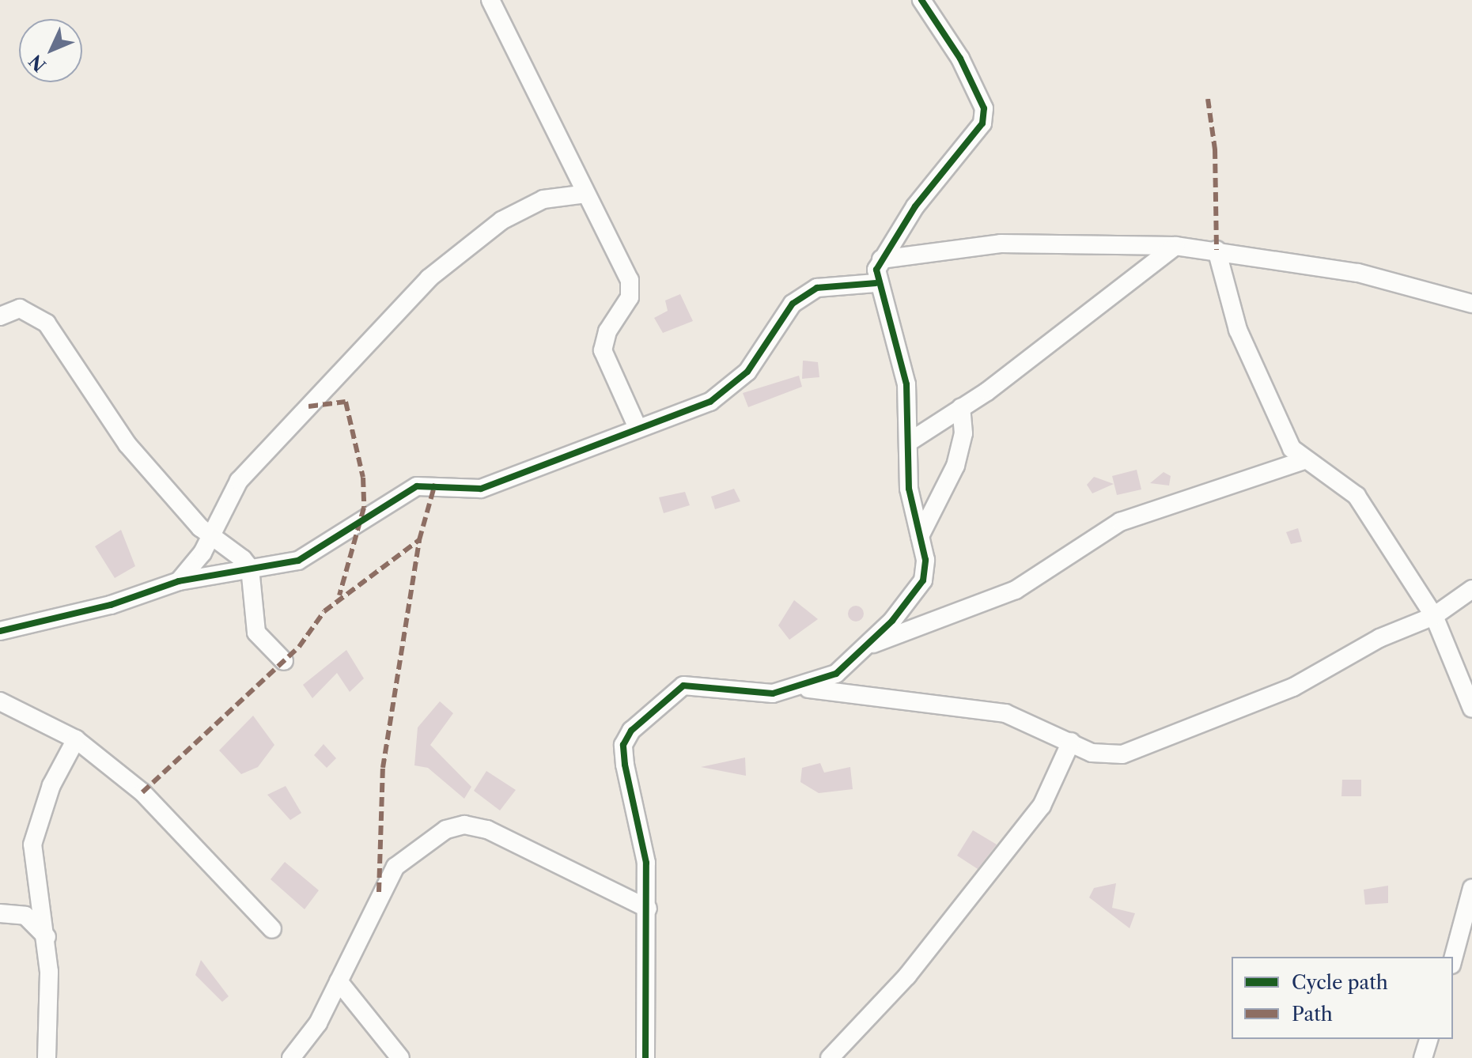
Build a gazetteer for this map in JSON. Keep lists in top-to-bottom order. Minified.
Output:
{"legend":["Cycle path","Path"],"north":"bottom left"}
